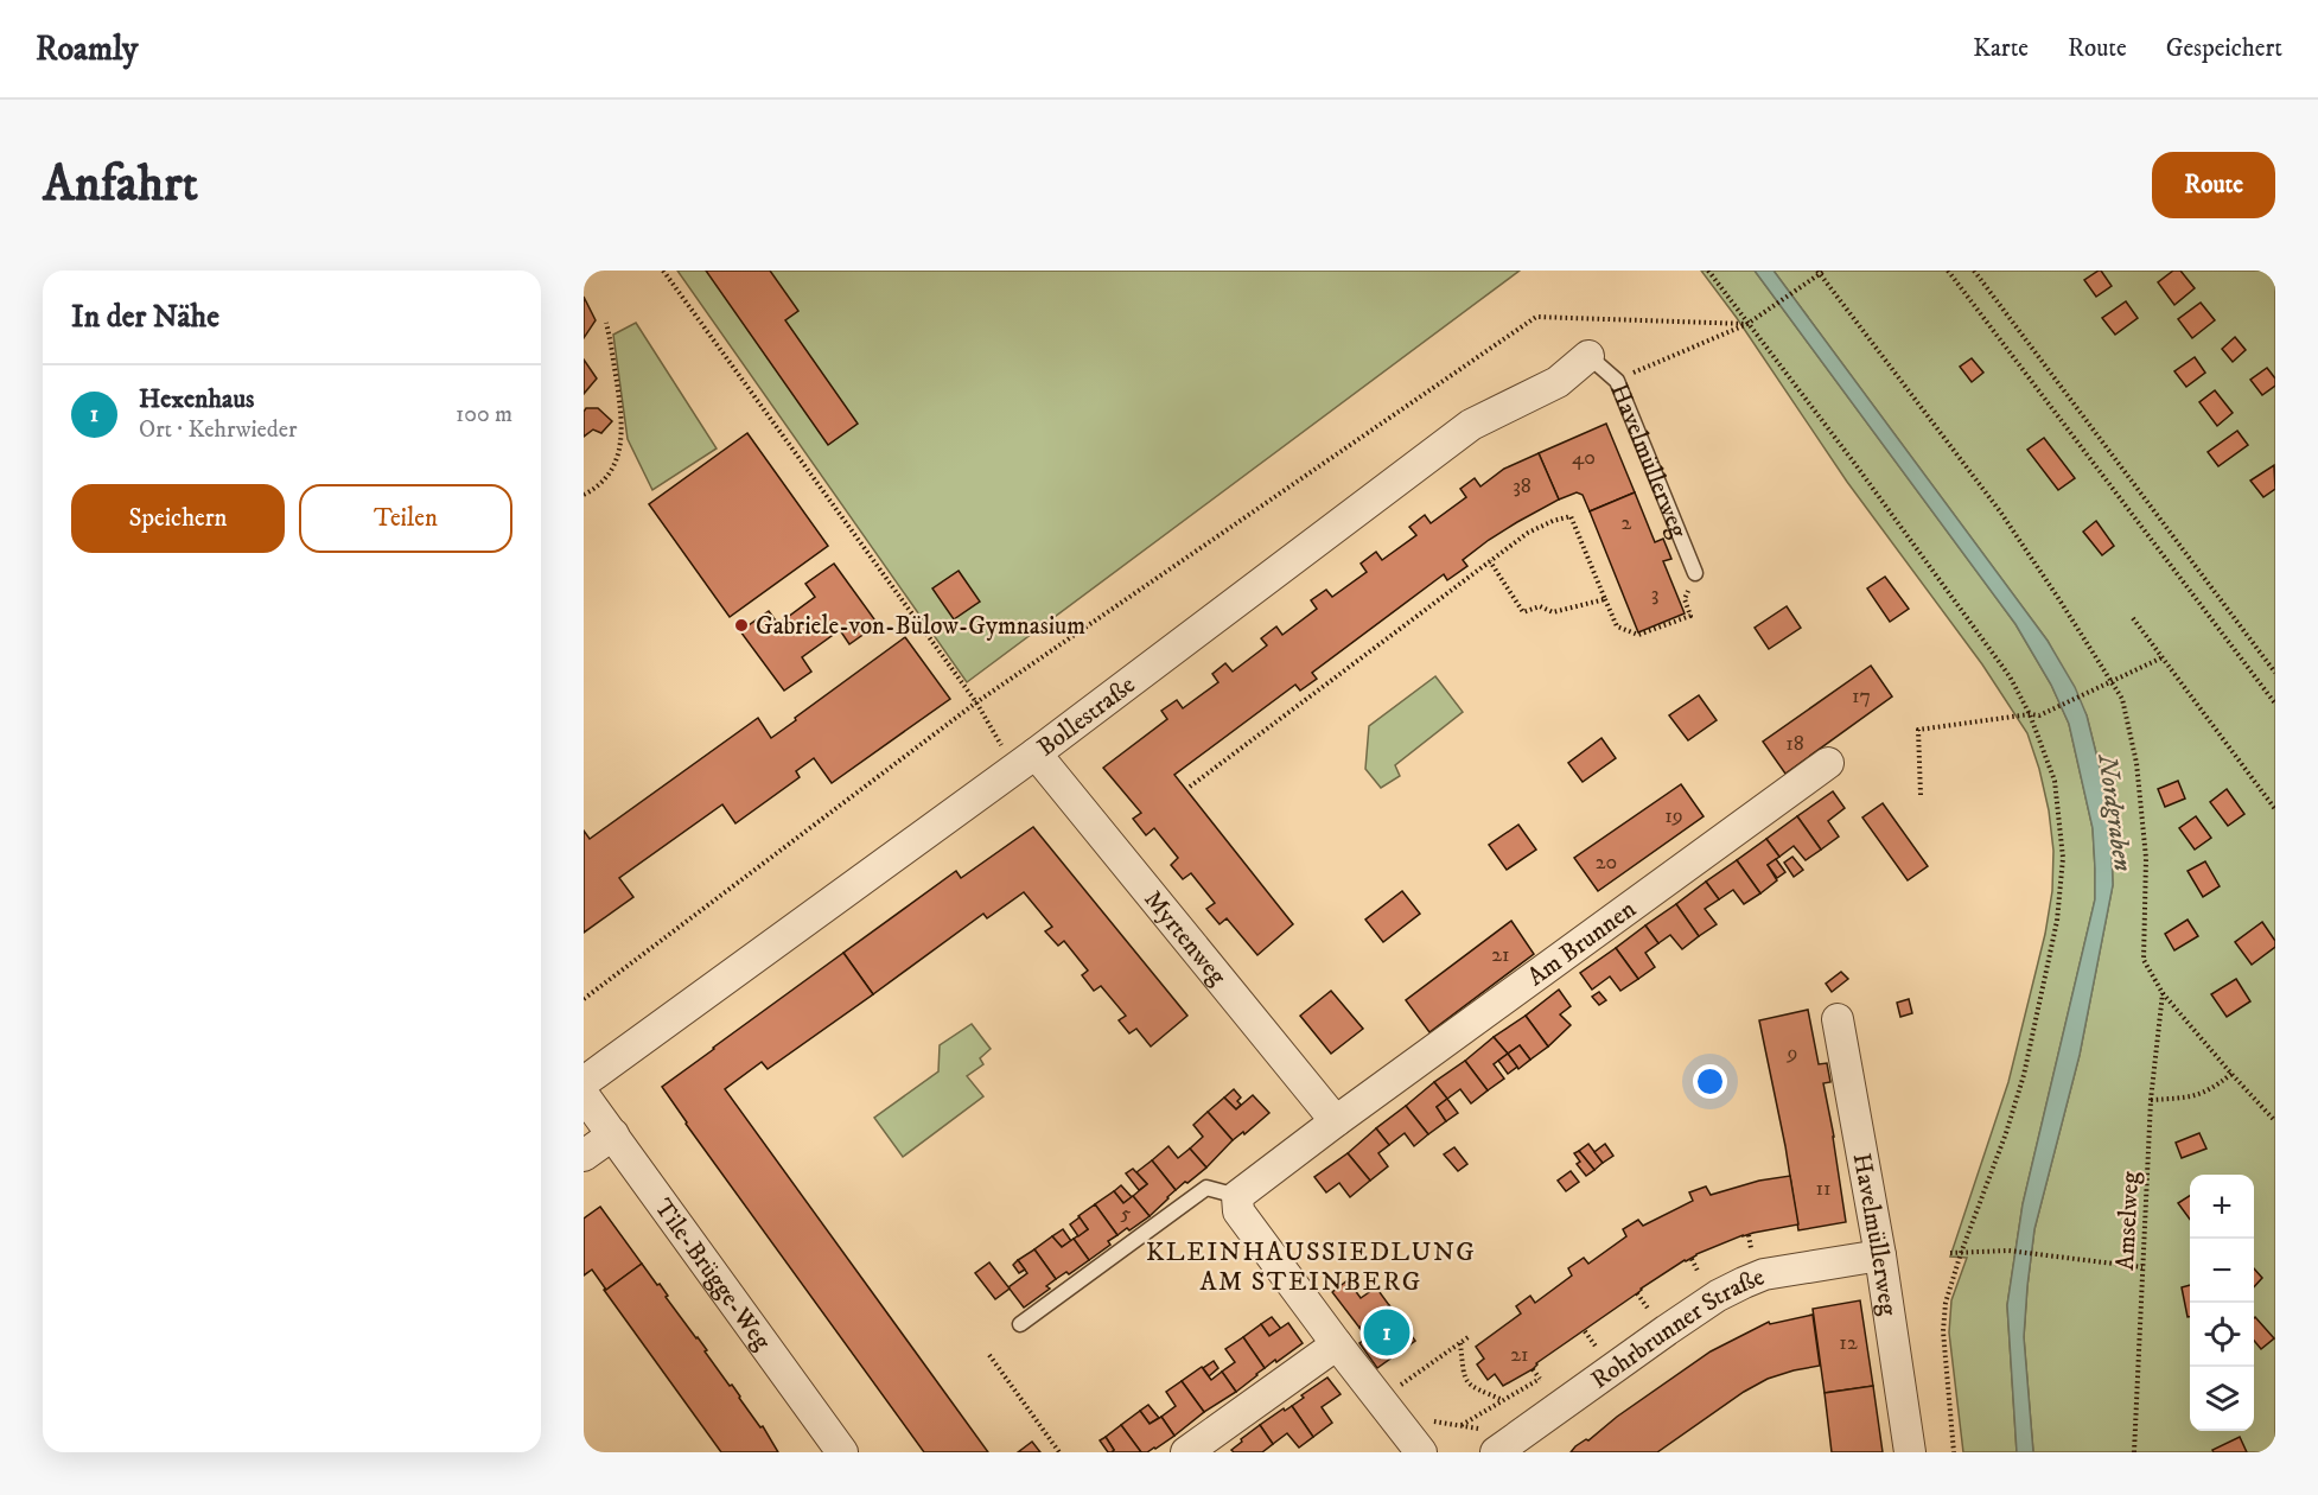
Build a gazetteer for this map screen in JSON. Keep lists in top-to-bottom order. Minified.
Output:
{"streets":{"street":["Havelmüllerweg","Bollestraße","Myrtenweg","Am Brunnen","Tile-Brügge-Weg","Rohrbrunner Straße"],"path":["Amselweg"]},"crossings":[["Havelmüllerweg","Bollestraße"],["Havelmüllerweg","Rohrbrunner Straße"],["Bollestraße","Myrtenweg"],["Myrtenweg","Am Brunnen"]],"districts":["KLEINHAUSSIEDLUNG AM STEINBERG"],"water":["Nordgraben"],"places":["Gabriele-von-Bülow-Gymnasium"],"house_numbers":["40","38","2","3","17","18","19","20","21","9","11","5","12","21"],"page":{"header":"Roamly","nav":["Karte","Route","Gespeichert"],"buttons":["Route",["Speichern","Teilen"]],"title":"Anfahrt","heading":"In der Nähe","list":[{"mark":"1","name":"Hexenhaus","note":"Ort · Kehrwieder","value":"100 m"}],"map_buttons":["+","−"],"pins":"1"}}
